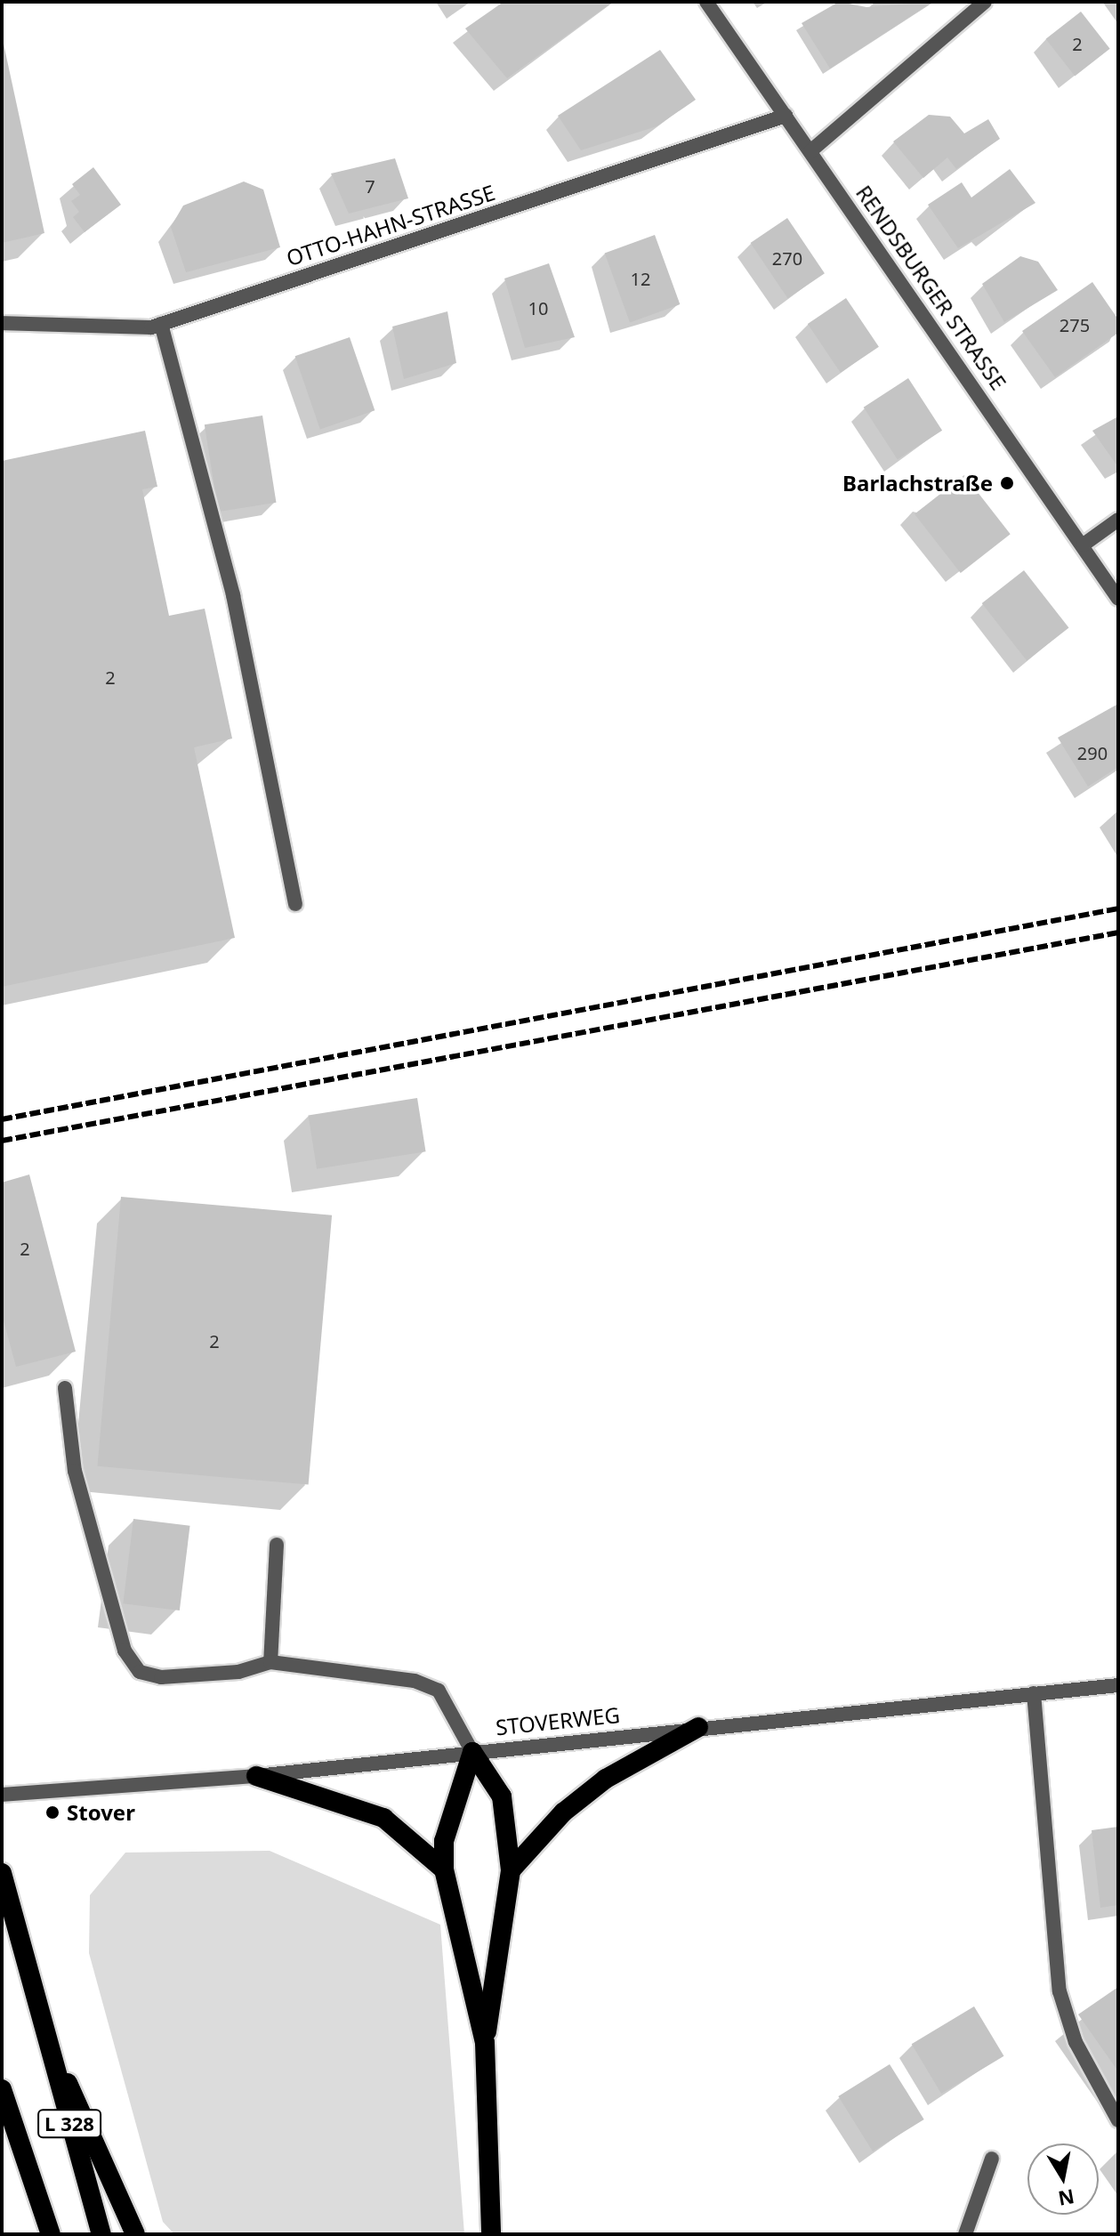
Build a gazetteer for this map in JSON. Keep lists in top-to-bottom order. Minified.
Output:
{"streets":{"highway":["L 328"],"street":["OTTO-HAHN-STRASSE","RENDSBURGER STRASSE","STOVERWEG"]},"crossings":[["OTTO-HAHN-STRASSE","RENDSBURGER STRASSE"]],"places":["Barlachstraße","Stover"],"house_numbers":["2","7","270","12","10","275","2","290","2","2"],"north":"bottom"}
